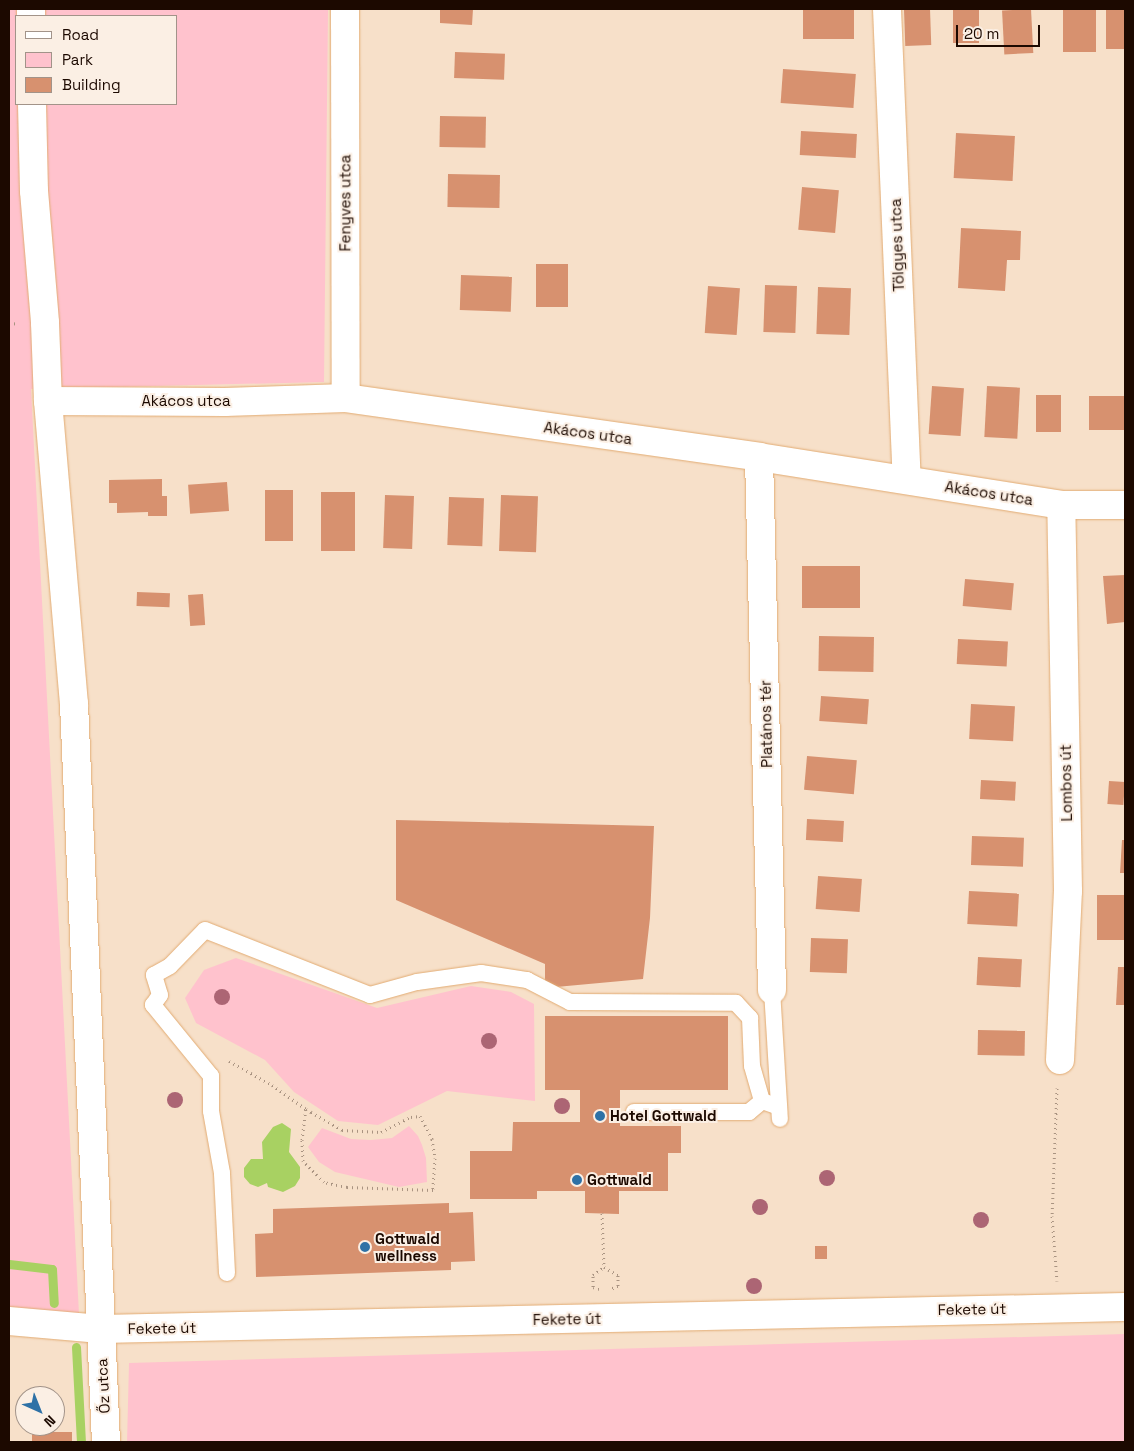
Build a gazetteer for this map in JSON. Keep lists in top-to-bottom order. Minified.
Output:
{"streets":{"street":["Fenyves utca","Tölgyes utca","Akácos utca","Platános tér","Lombos út","Fekete út","Őz utca"]},"crossings":[["Fenyves utca","Akácos utca"],["Tölgyes utca","Akácos utca"],["Akácos utca","Platános tér"],["Akácos utca","Lombos út"],["Akácos utca","Őz utca"],["Fekete út","Őz utca"]],"places":["Hotel Gottwald","Gottwald","Gottwald wellness"],"legend":["Road","Park","Building"],"scale_bar":"20 m","north":"bottom right"}
